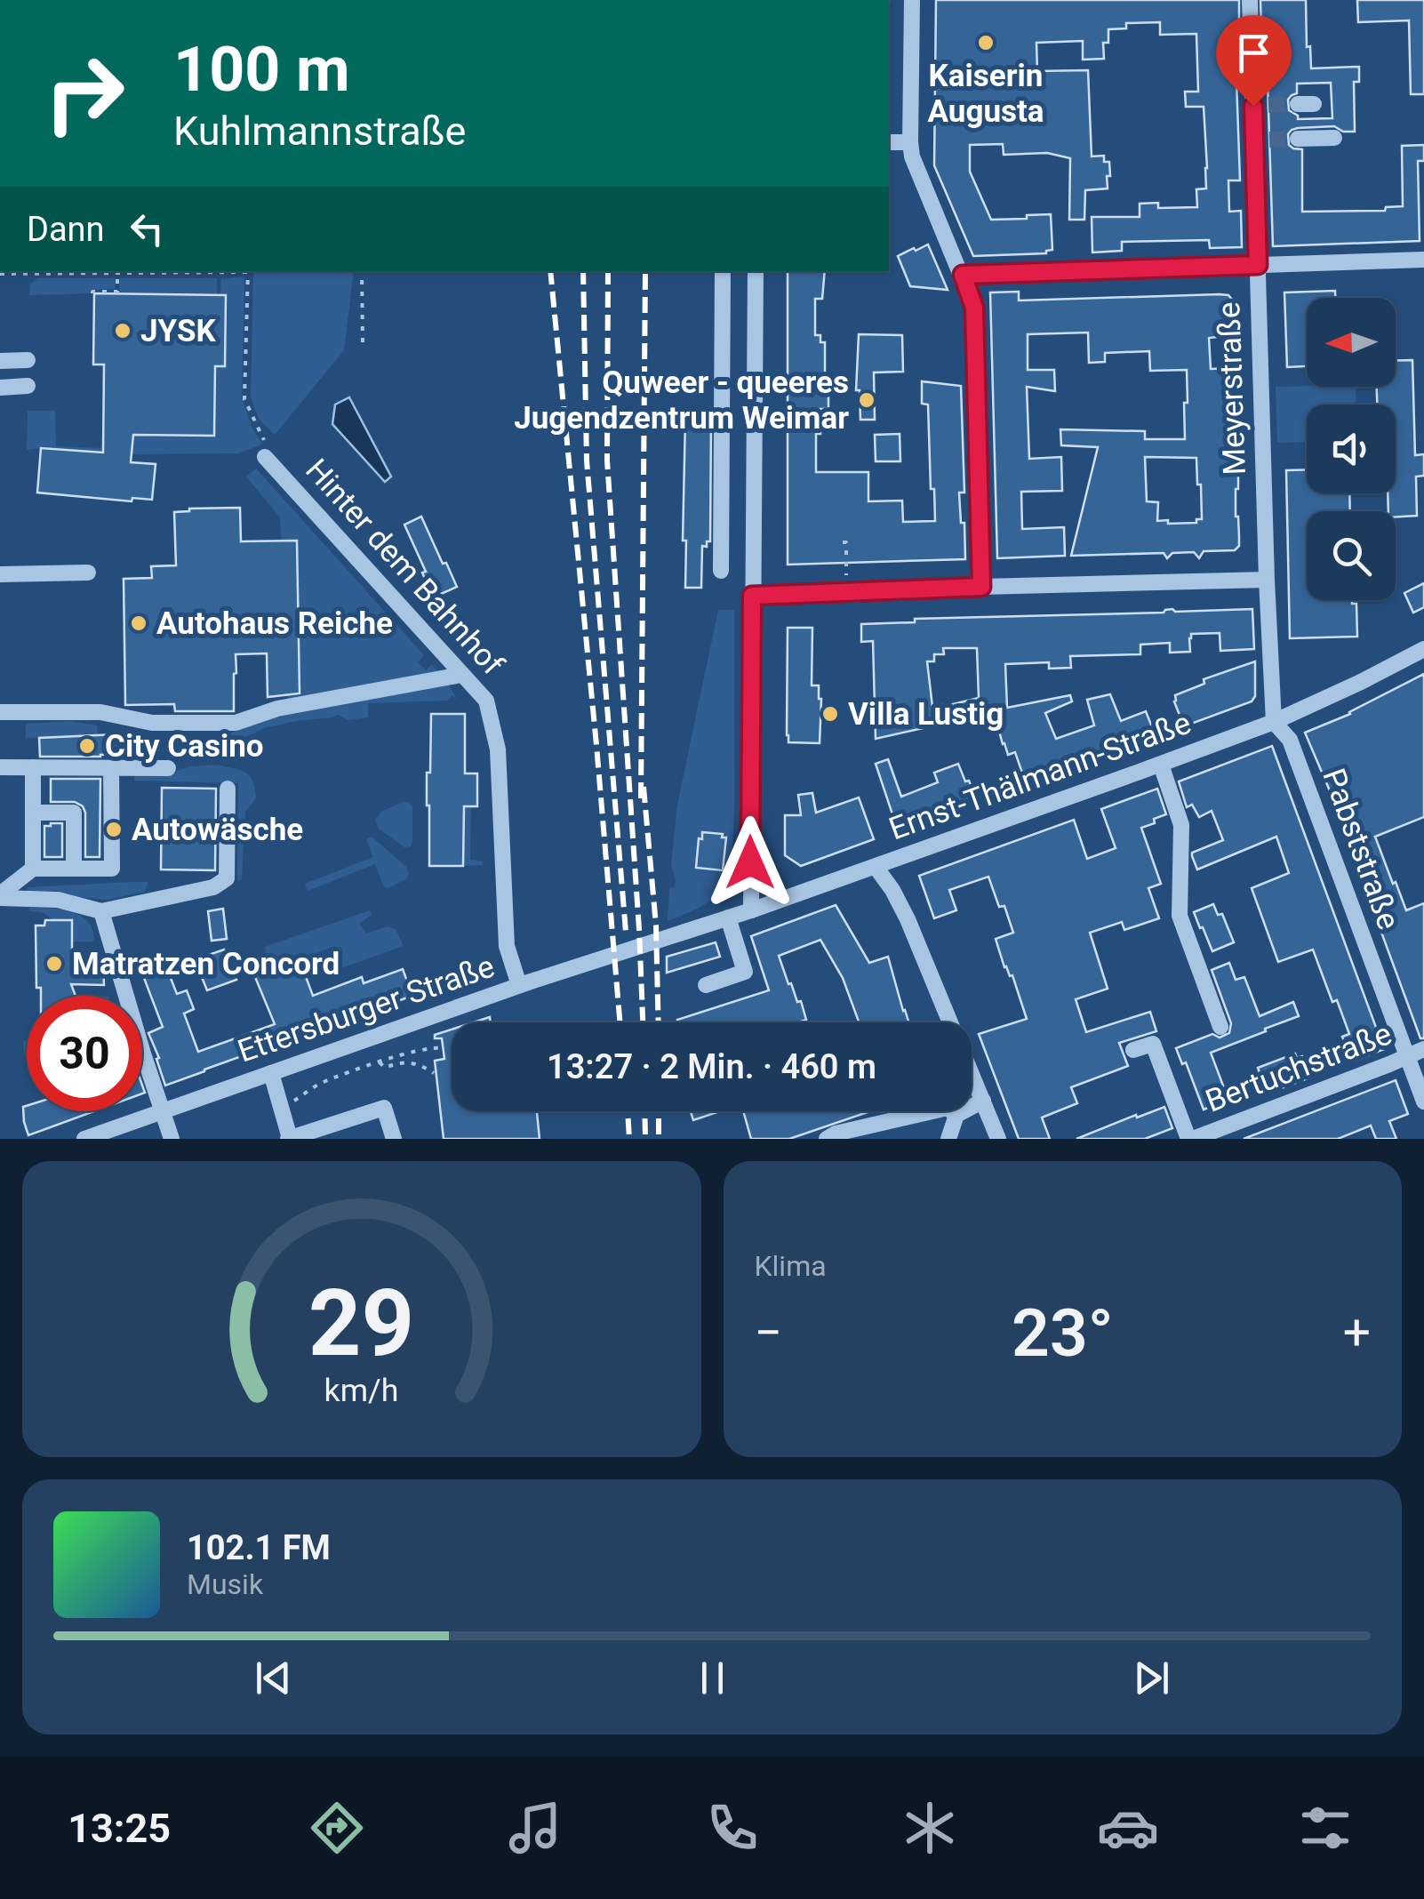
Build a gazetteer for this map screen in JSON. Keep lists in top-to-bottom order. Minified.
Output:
{"streets":{"street":["Meyerstraße","Hinter dem Bahnhof","Ernst-Thälmann-Straße","Pabststraße","Ettersburger Straße","Bertuchstraße"]},"crossings":[["Meyerstraße","Ernst-Thälmann-Straße"],["Meyerstraße","Pabststraße"],["Hinter dem Bahnhof","Ettersburger Straße"],["Ernst-Thälmann-Straße","Pabststraße"],["Ernst-Thälmann-Straße","Ettersburger Straße"],["Pabststraße","Bertuchstraße"]],"places":["Kaiserin Augusta","JYSK","Quweer - queeres Jugendzentrum Weimar","Autohaus Reiche","Villa Lustig","City Casino","Autowäsche","Matratzen Concord"],"north":"left","page":{"turn":["100 m","Kuhlmannstraße"],"then":"Dann","limit":"30","trip":"13:27 · 2 Min. · 460 m","tile":"Klima","heat":["−","23°","+"],"song":["102.1 FM","Musik"],"tabs":"13:25","gauge":["29","km/h"]}}
